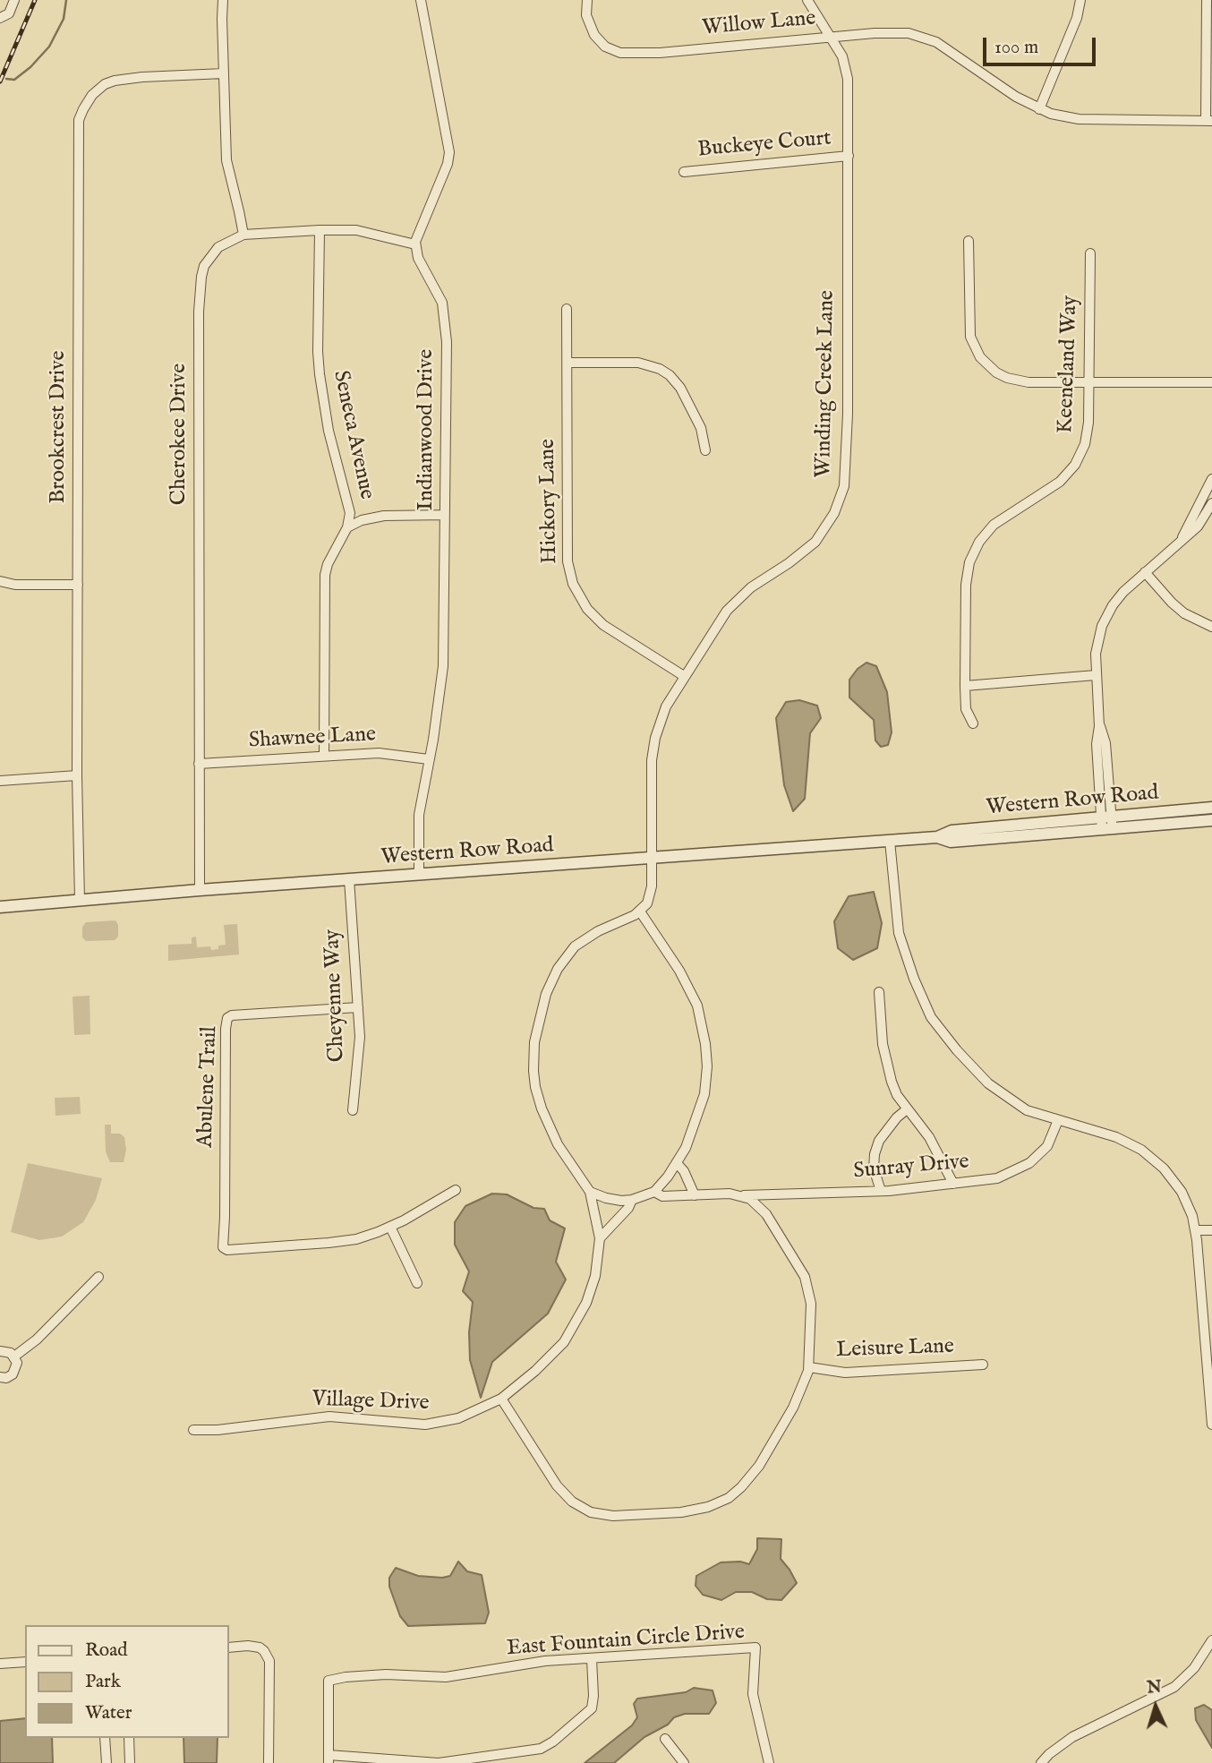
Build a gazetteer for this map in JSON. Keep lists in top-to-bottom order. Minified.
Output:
{"streets":{"street":["Willow Lane","Buckeye Court","Keeneland Way","Winding Creek Lane","Brookcrest Drive","Indianwood Drive","Cherokee Drive","Seneca Avenue","Hickory Lane","Shawnee Lane","Western Row Road","Cheyenne Way","Abulene Trail","Sunray Drive","Leisure Lane","Village Drive","East Fountain Circle Drive"]},"crossings":[["Willow Lane","Winding Creek Lane"],["Buckeye Court","Winding Creek Lane"],["Winding Creek Lane","Hickory Lane"],["Winding Creek Lane","Western Row Road"],["Brookcrest Drive","Western Row Road"],["Indianwood Drive","Shawnee Lane"],["Indianwood Drive","Western Row Road"],["Cherokee Drive","Shawnee Lane"],["Cherokee Drive","Western Row Road"],["Seneca Avenue","Shawnee Lane"],["Western Row Road","Cheyenne Way"],["Cheyenne Way","Abulene Trail"]],"legend":["Road","Park","Water"],"scale_bar":"100 m","north":"top"}
